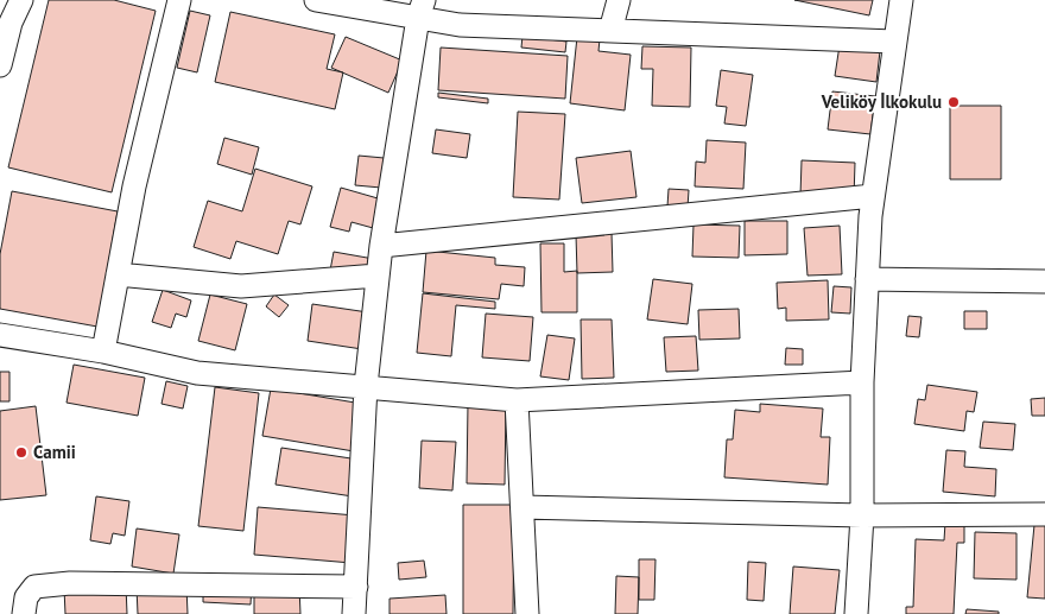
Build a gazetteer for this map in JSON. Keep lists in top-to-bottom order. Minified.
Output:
{"places":["Veliköy İlkokulu","Camii"]}
